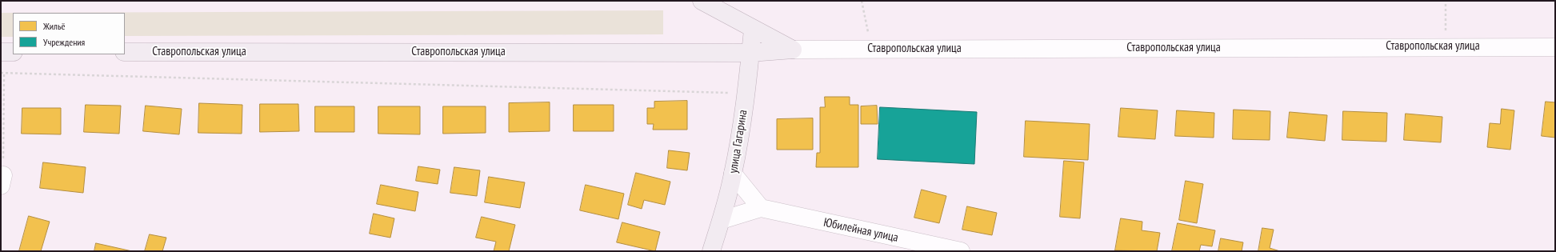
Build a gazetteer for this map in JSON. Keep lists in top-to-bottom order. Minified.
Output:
{"streets":{"main road":["Ставропольская улица","улица Гагарина"],"street":["Юбилейная улица"]},"crossings":[["Ставропольская улица","улица Гагарина"],["улица Гагарина","Юбилейная улица"]],"legend":["Жильё","Учреждения"]}
